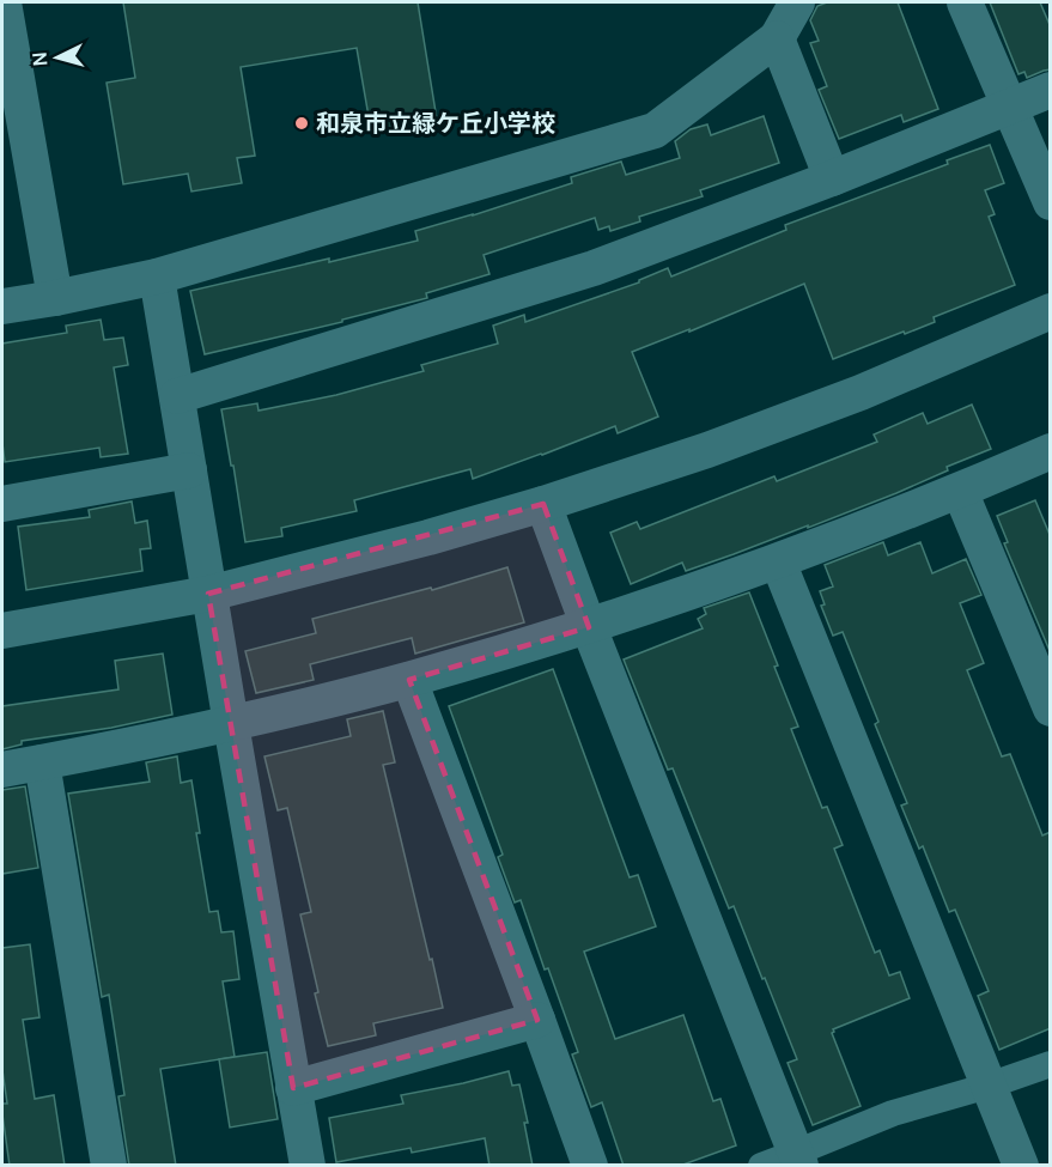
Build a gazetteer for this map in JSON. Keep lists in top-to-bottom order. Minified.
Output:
{"places":["和泉市立緑ケ丘小学校"],"north":"left"}
